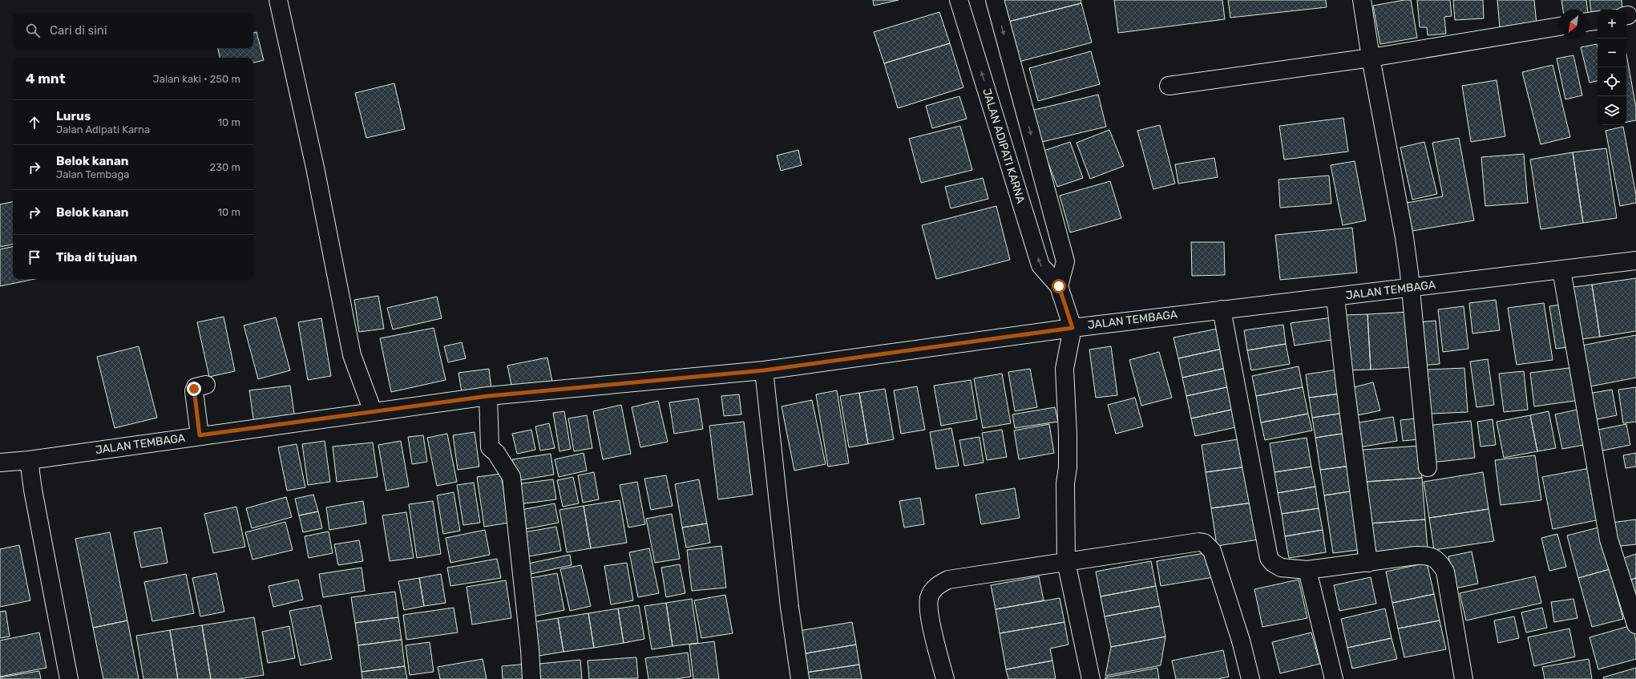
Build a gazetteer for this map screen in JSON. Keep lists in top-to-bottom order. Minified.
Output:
{"streets":{"street":["JALAN ADIPATI KARNA","JALAN TEMBAGA"]},"crossings":[["JALAN ADIPATI KARNA","JALAN TEMBAGA"]],"north":"bottom left","page":{"map_buttons":["+","−"],"search":"Cari di sini","heading":["4 mnt","Jalan kaki · 250 m"],"list":[["Lurus","Jalan Adipati Karna","10 m"],["Belok kanan","Jalan Tembaga","230 m"],["Belok kanan","10 m"],"Tiba di tujuan"]}}
